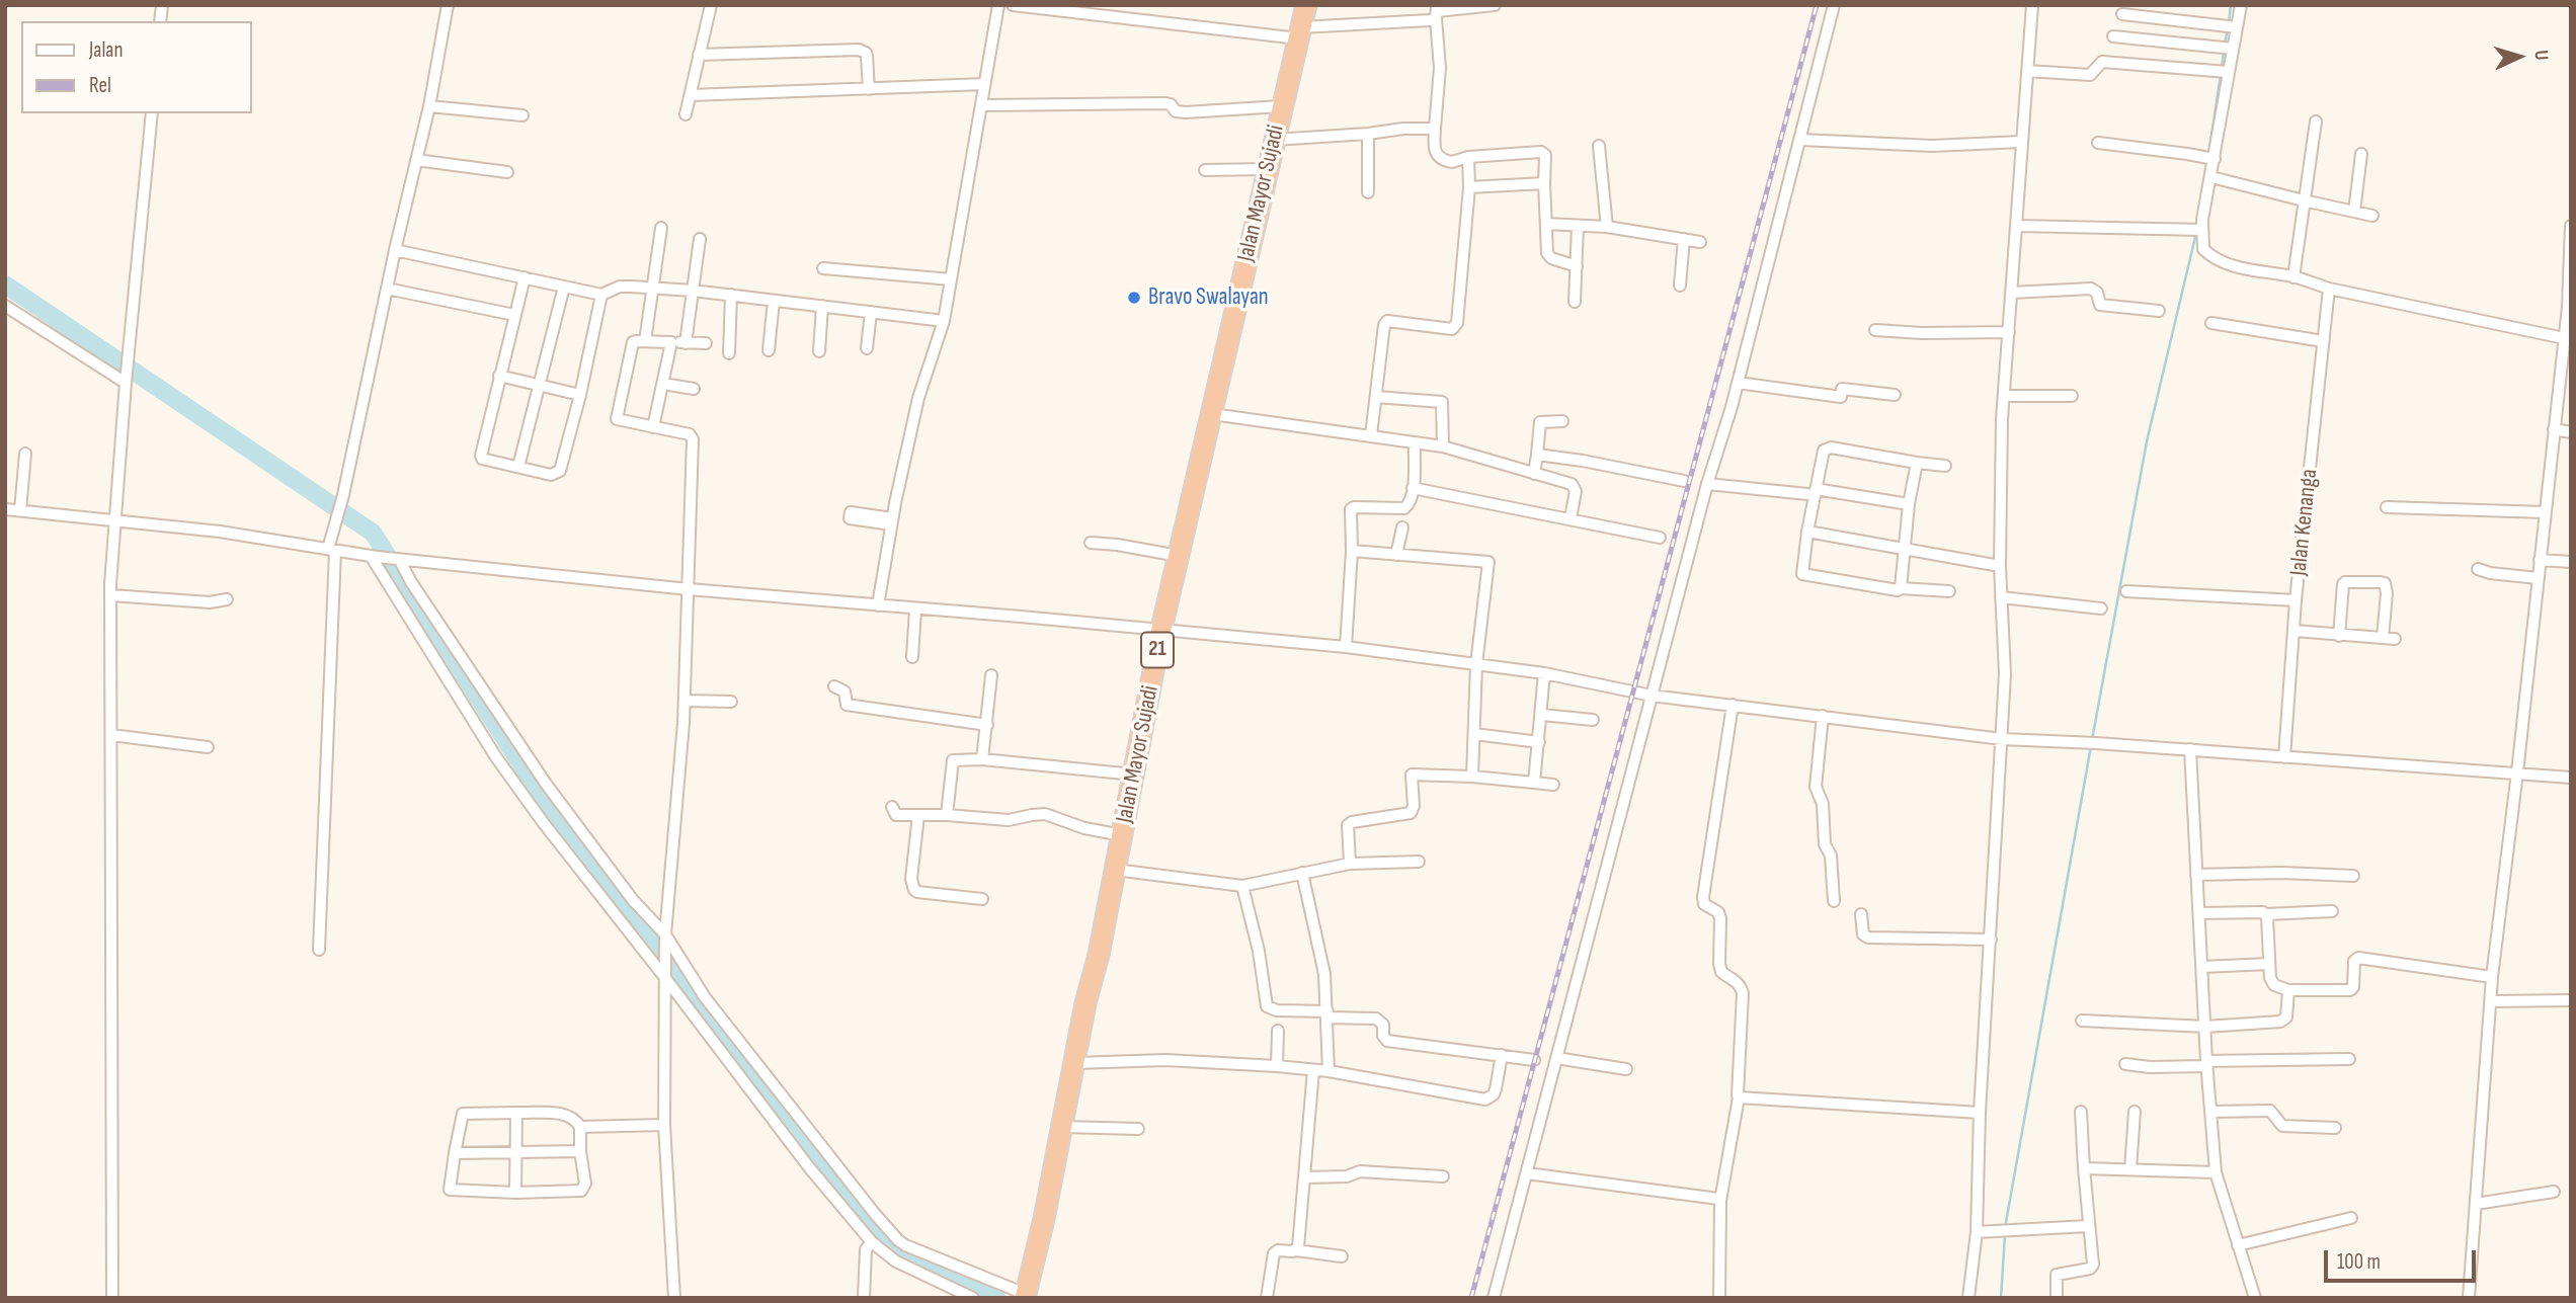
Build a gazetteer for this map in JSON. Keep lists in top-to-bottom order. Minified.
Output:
{"streets":{"highway":["Jalan Mayor Sujadi","21"],"street":["Jalan Kenanga"]},"places":["Bravo Swalayan"],"legend":["Jalan","Rel"],"scale_bar":"100 m","north":"right"}
